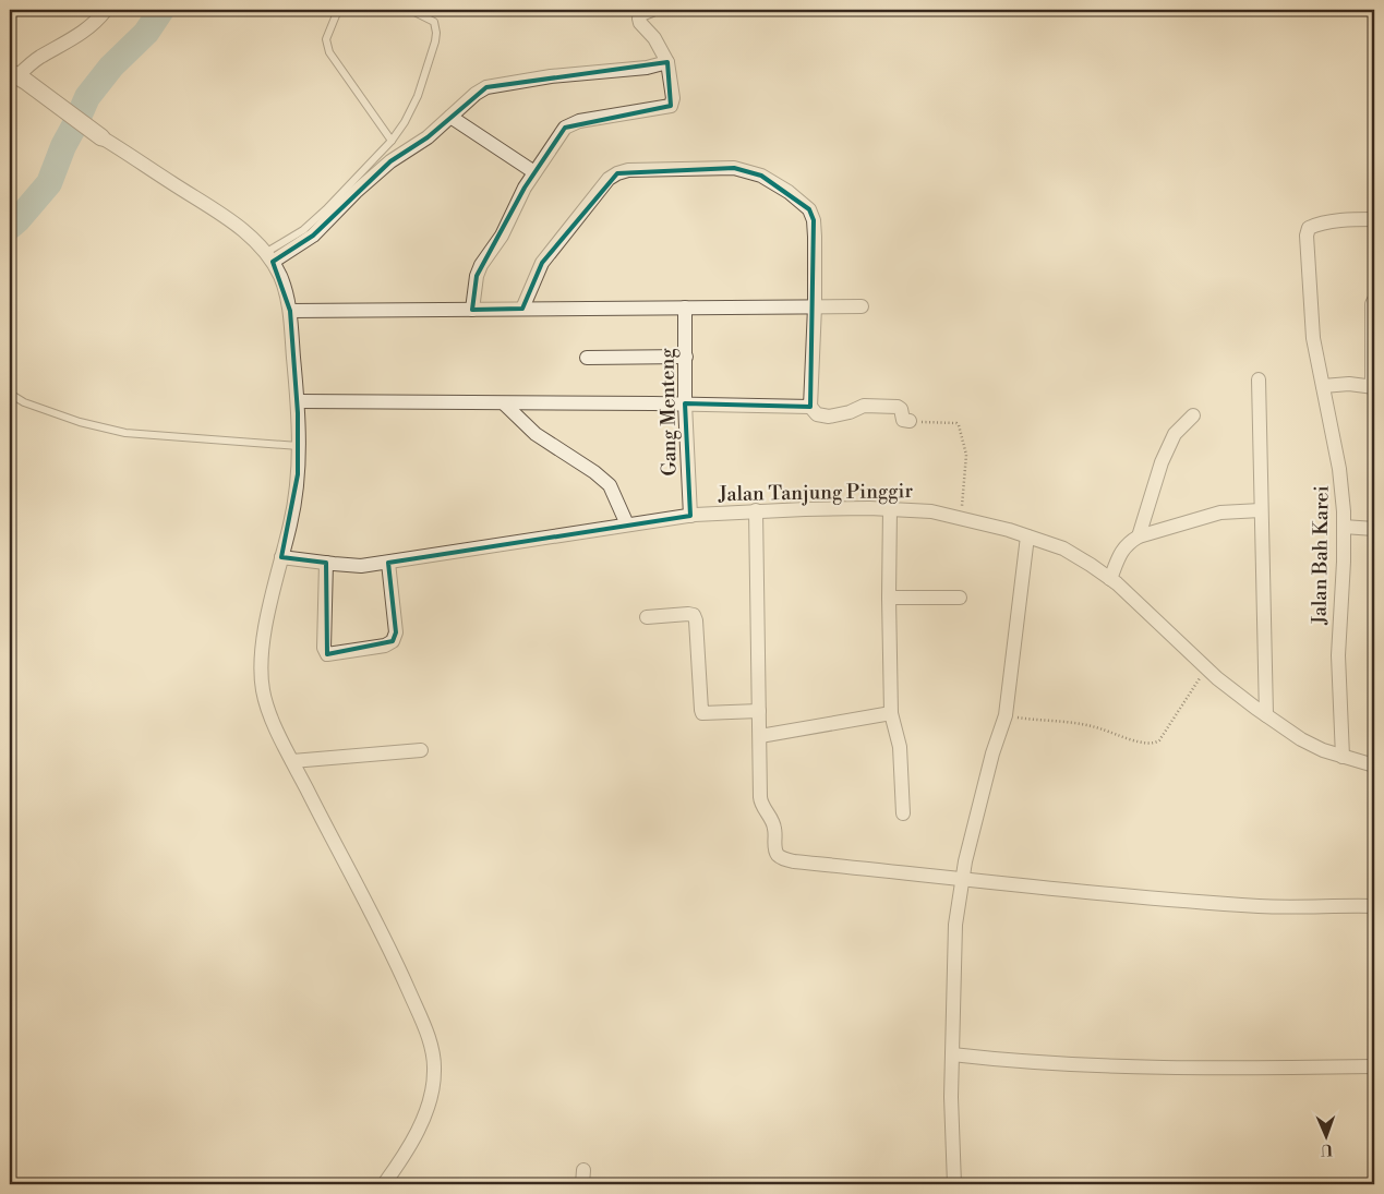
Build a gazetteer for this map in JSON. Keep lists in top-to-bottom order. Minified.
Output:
{"streets":{"street":["Gang Menteng","Jalan Tanjung Pinggir","Jalan Bah Karei"]},"crossings":[["Gang Menteng","Jalan Tanjung Pinggir"],["Jalan Tanjung Pinggir","Jalan Bah Karei"]],"north":"bottom"}
